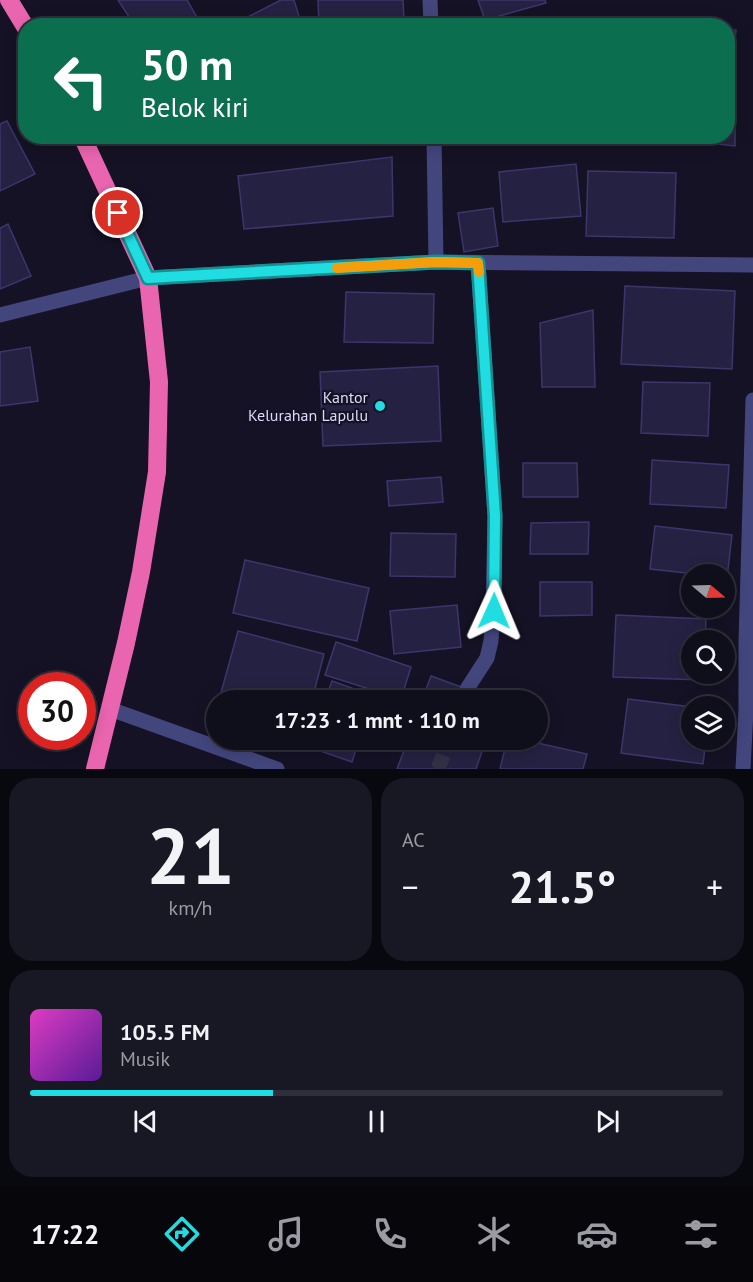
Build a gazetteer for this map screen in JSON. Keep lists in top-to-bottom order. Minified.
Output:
{"places":["Kantor Kelurahan Lapulu"],"north":"right","page":{"turn":["50 m","Belok kiri"],"limit":"30","trip":"17:23 · 1 mnt · 110 m","tile":[["21","km/h"],"AC"],"heat":["−","21.5°","+"],"song":["105.5 FM","Musik"],"tabs":"17:22"}}
